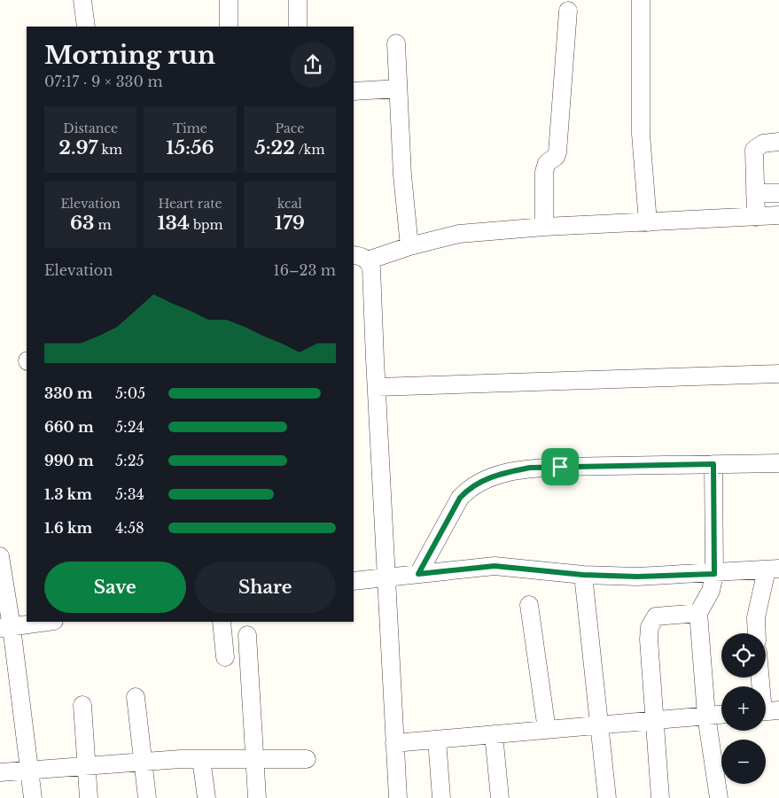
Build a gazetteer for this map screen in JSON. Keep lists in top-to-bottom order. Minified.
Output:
{"page":{"heading":["Morning run","07:17 · 9 × 330 m"],"stats":[["Distance","2.97 km"],["Time","15:56"],["Pace","5:22 /km"],["Elevation","63 m"],["Heart rate","134 bpm"],["kcal","179"]],"chart":["Elevation","16–23 m"],"list":[{"name":"330 m","note":"5:05"},{"name":"660 m","note":"5:24"},{"name":"990 m","note":"5:25"},{"name":"1.3 km","note":"5:34"},{"name":"1.6 km","note":"4:58"}],"buttons":["Save","Share"],"map_buttons":["+","−"]}}
